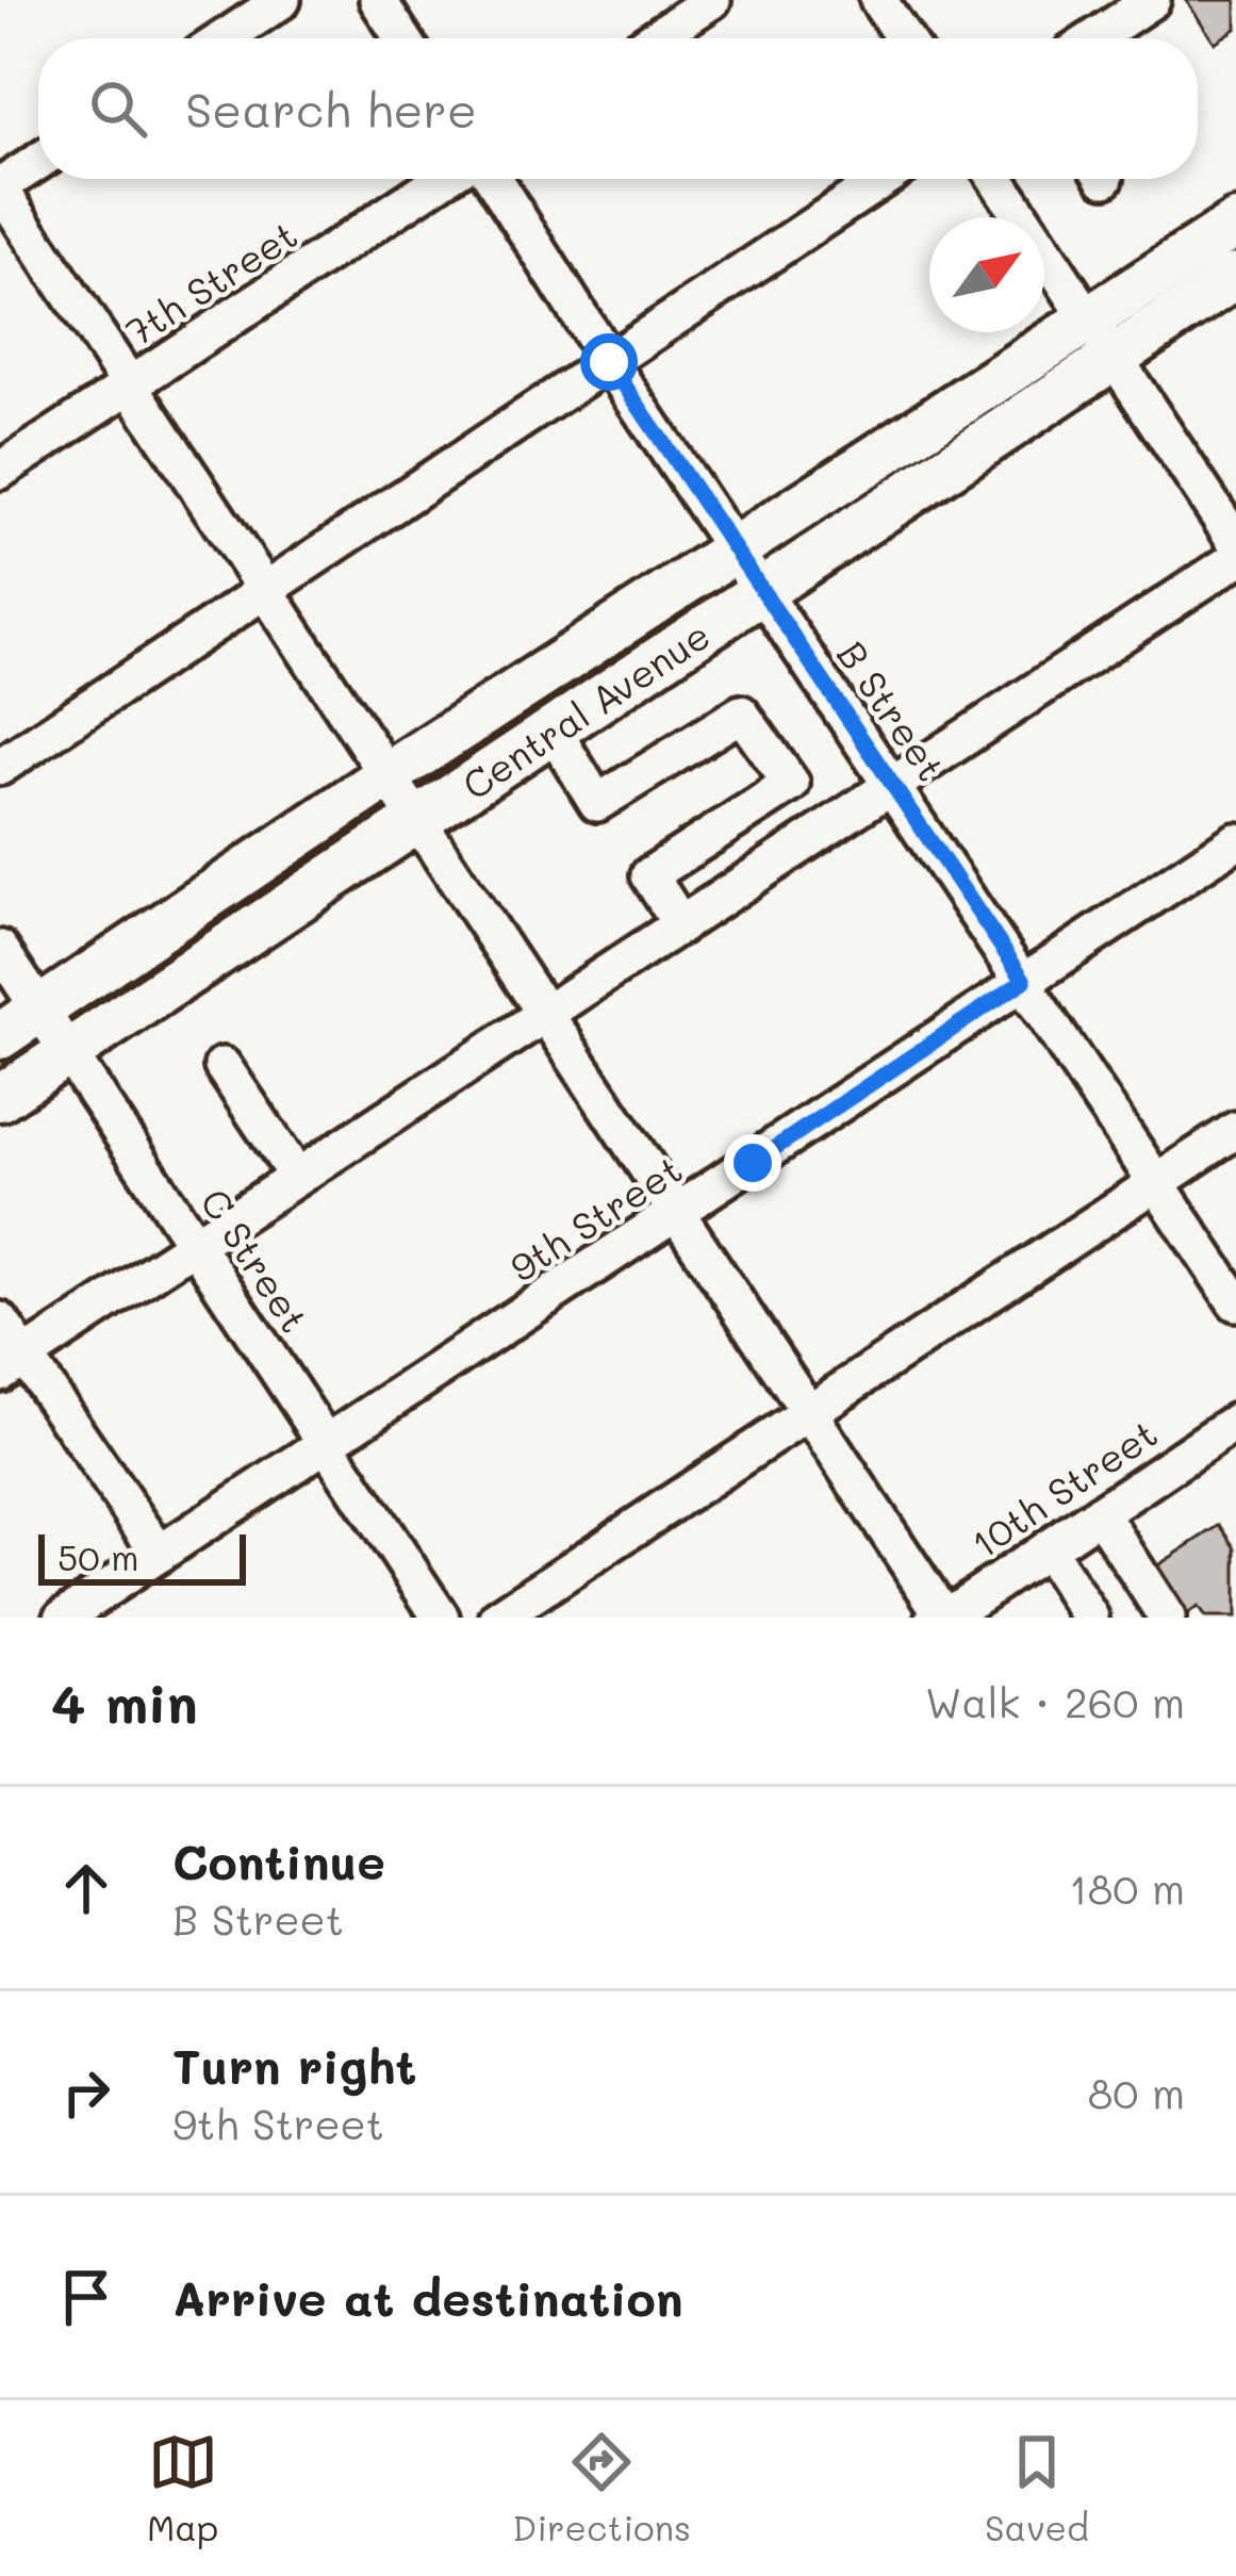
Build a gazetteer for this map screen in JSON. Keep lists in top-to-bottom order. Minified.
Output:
{"streets":{"main road":["Central Avenue"],"street":["7th Street","B Street","9th Street","C Street","10th Street"]},"crossings":[["Central Avenue","B Street"],["Central Avenue","C Street"],["B Street","9th Street"],["9th Street","C Street"]],"scale_bar":"50 m","north":"top right","page":{"search":"Search here","scale":"50 m","heading":["4 min","Walk · 260 m"],"list":[["Continue","B Street","180 m"],["Turn right","9th Street","80 m"],"Arrive at destination"],"nav":["Map","Directions","Saved"]}}
